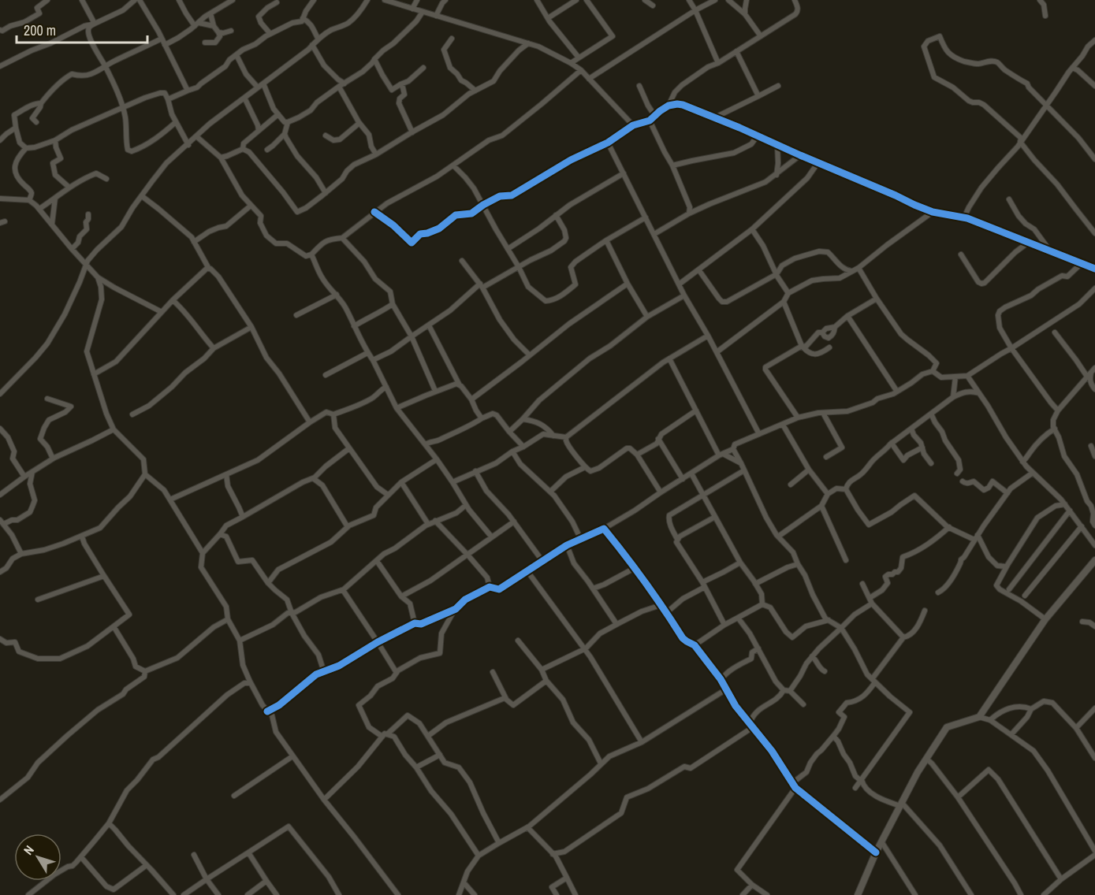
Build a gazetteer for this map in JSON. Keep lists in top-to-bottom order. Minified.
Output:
{"scale_bar":"200 m","north":"top left"}
